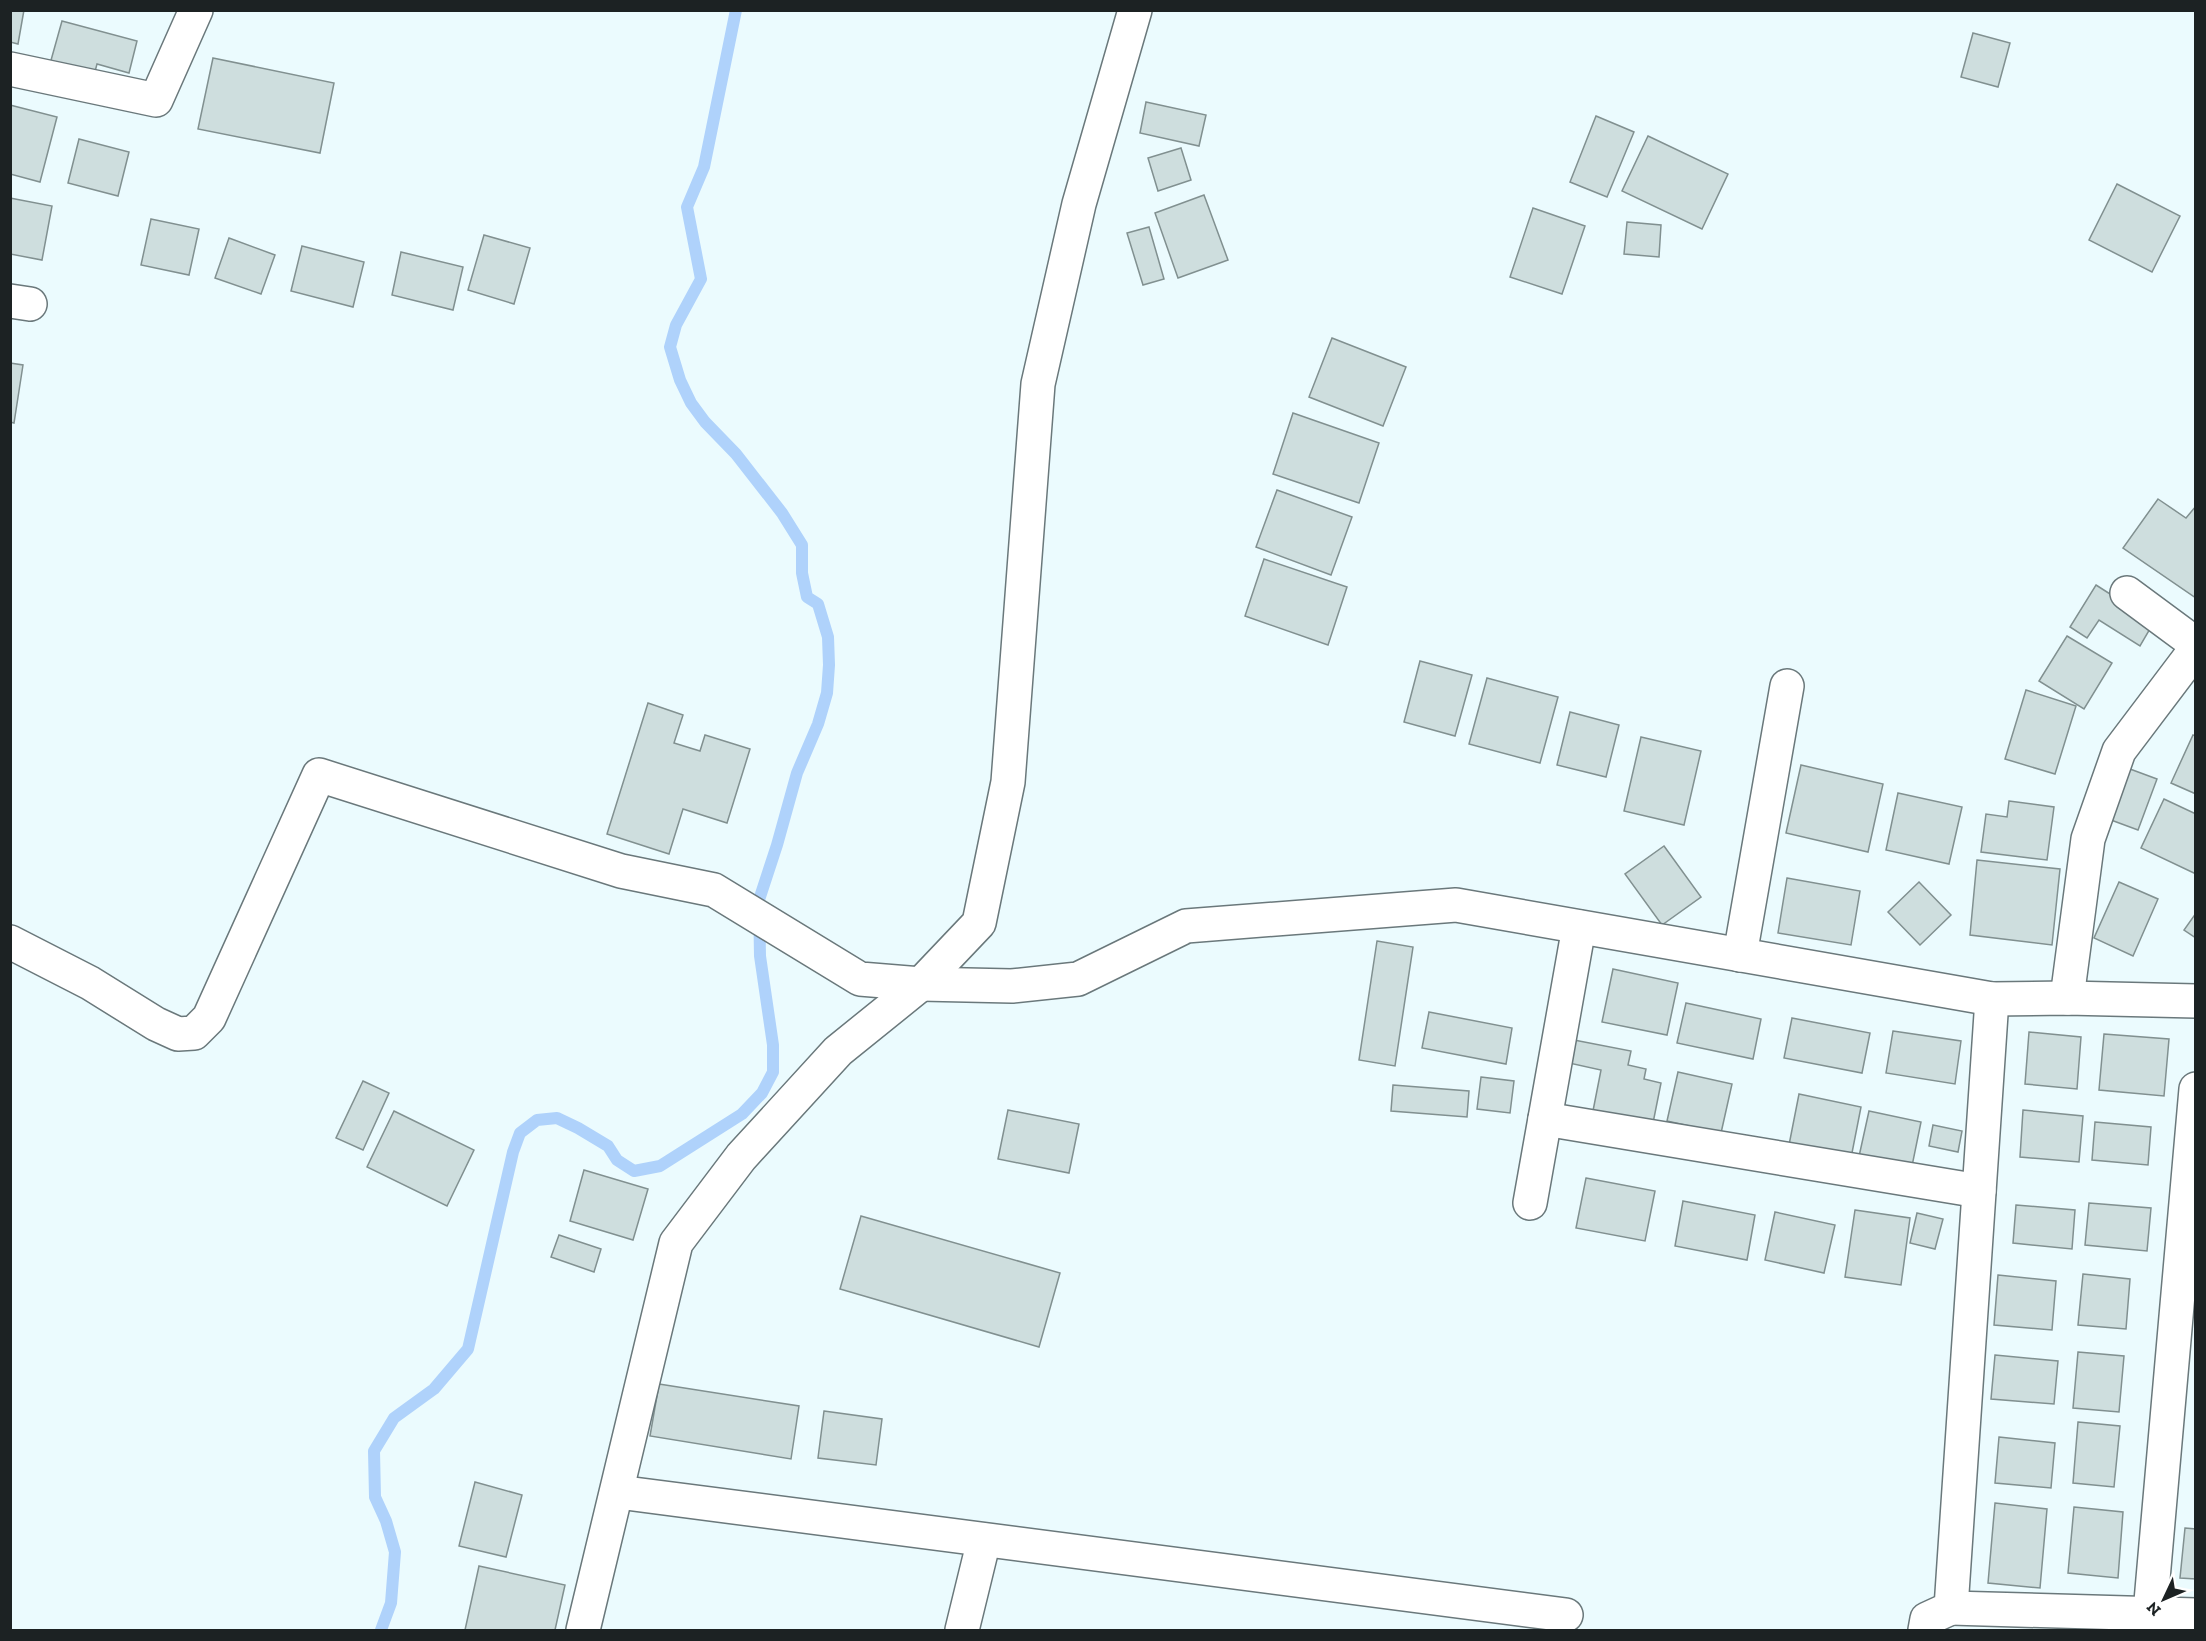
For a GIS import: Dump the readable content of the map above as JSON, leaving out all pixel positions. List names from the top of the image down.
{
  "north": "bottom left"
}
